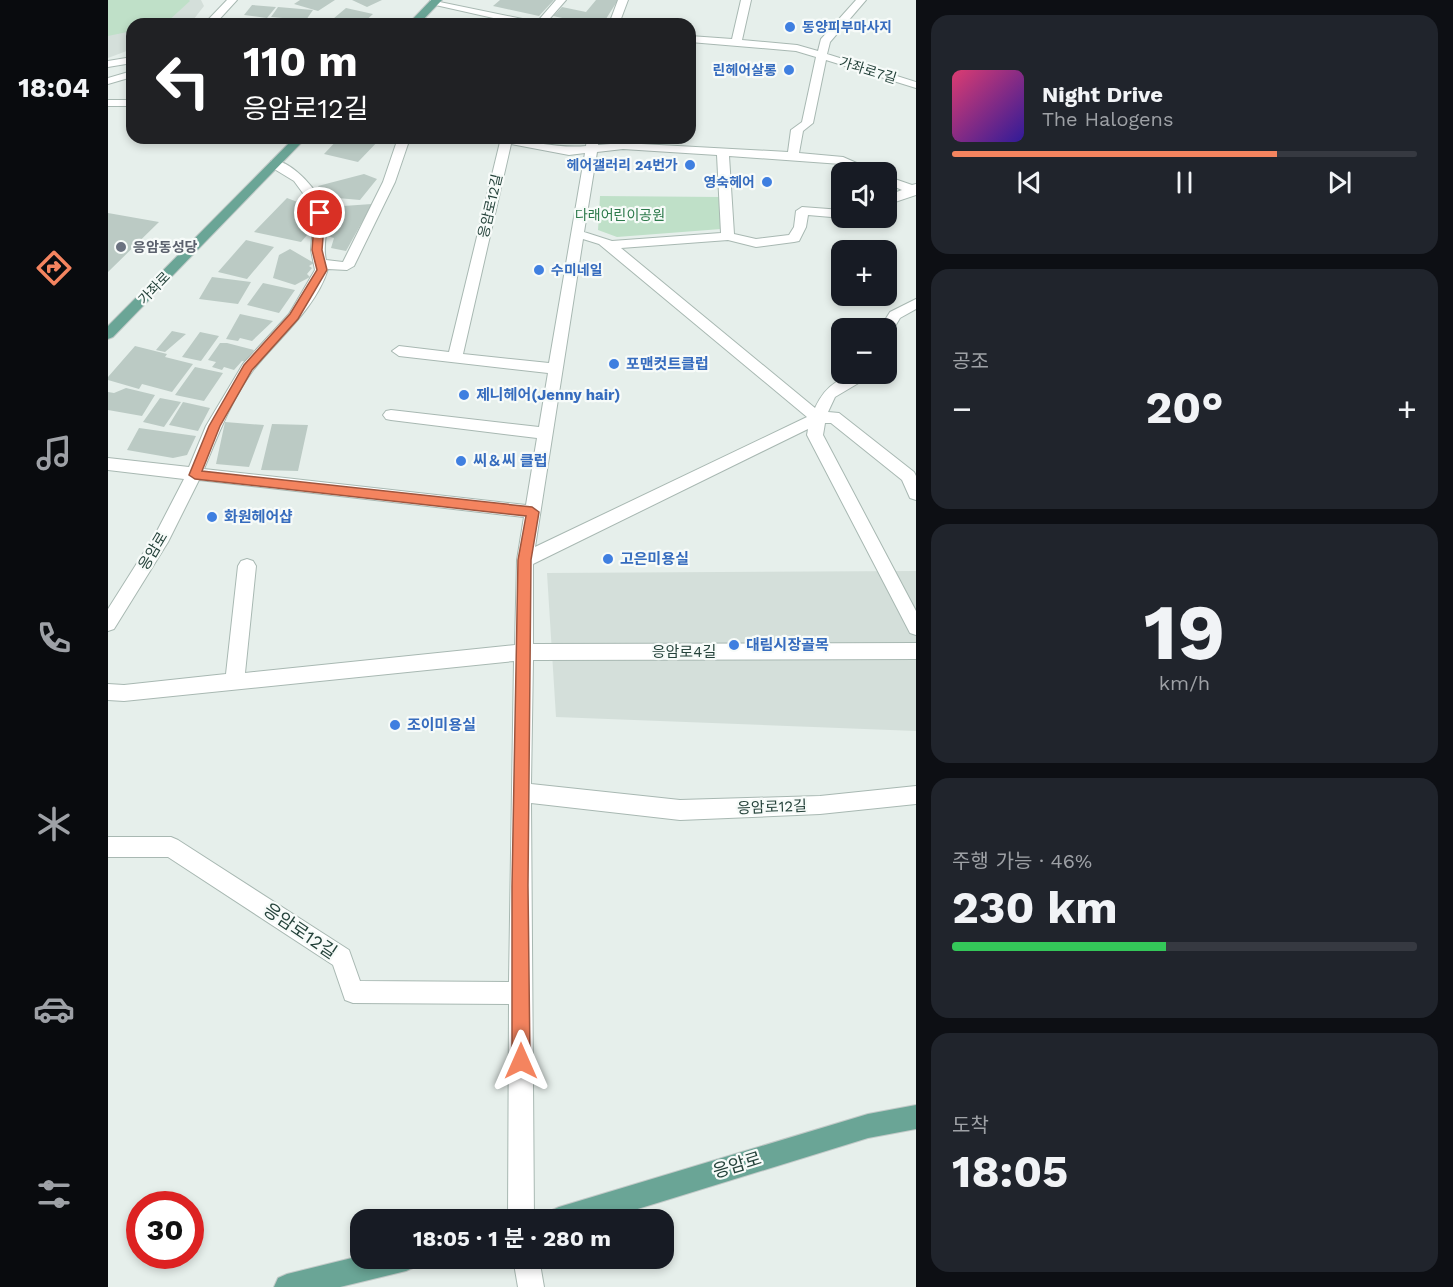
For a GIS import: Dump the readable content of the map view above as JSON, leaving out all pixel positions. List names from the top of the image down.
{
  "streets": {
    "main road": ["가좌로", "응암로"],
    "street": ["가좌로7길", "응암로12길", "응암로4길"]
  },
  "crossings": [
    ["가좌로7길", "응암로12길"]
  ],
  "parks": ["다래어린이공원"],
  "places": [
    "동양피부마사지",
    "린헤어살롱",
    "헤어갤러리 24번가",
    "영숙헤어",
    "응암동성당",
    "수미네일",
    "포맨컷트클럽",
    "제니헤어(Jenny hair)",
    "씨＆씨 클럽",
    "화원헤어샵",
    "고은미용실",
    "대림시장골목",
    "조이미용실"
  ],
  "page": {
    "tabs": "18:04",
    "turn": ["110 m", "응암로12길"],
    "song": ["Night Drive", "The Halogens"],
    "map_buttons": ["+", "−"],
    "tile": [
      "공조",
      ["19", "km/h"],
      ["주행 가능 · 46%", "230 km"],
      ["도착", "18:05"]
    ],
    "heat": ["−", "20°", "+"],
    "limit": "30",
    "trip": "18:05 · 1 분 · 280 m"
  }
}
